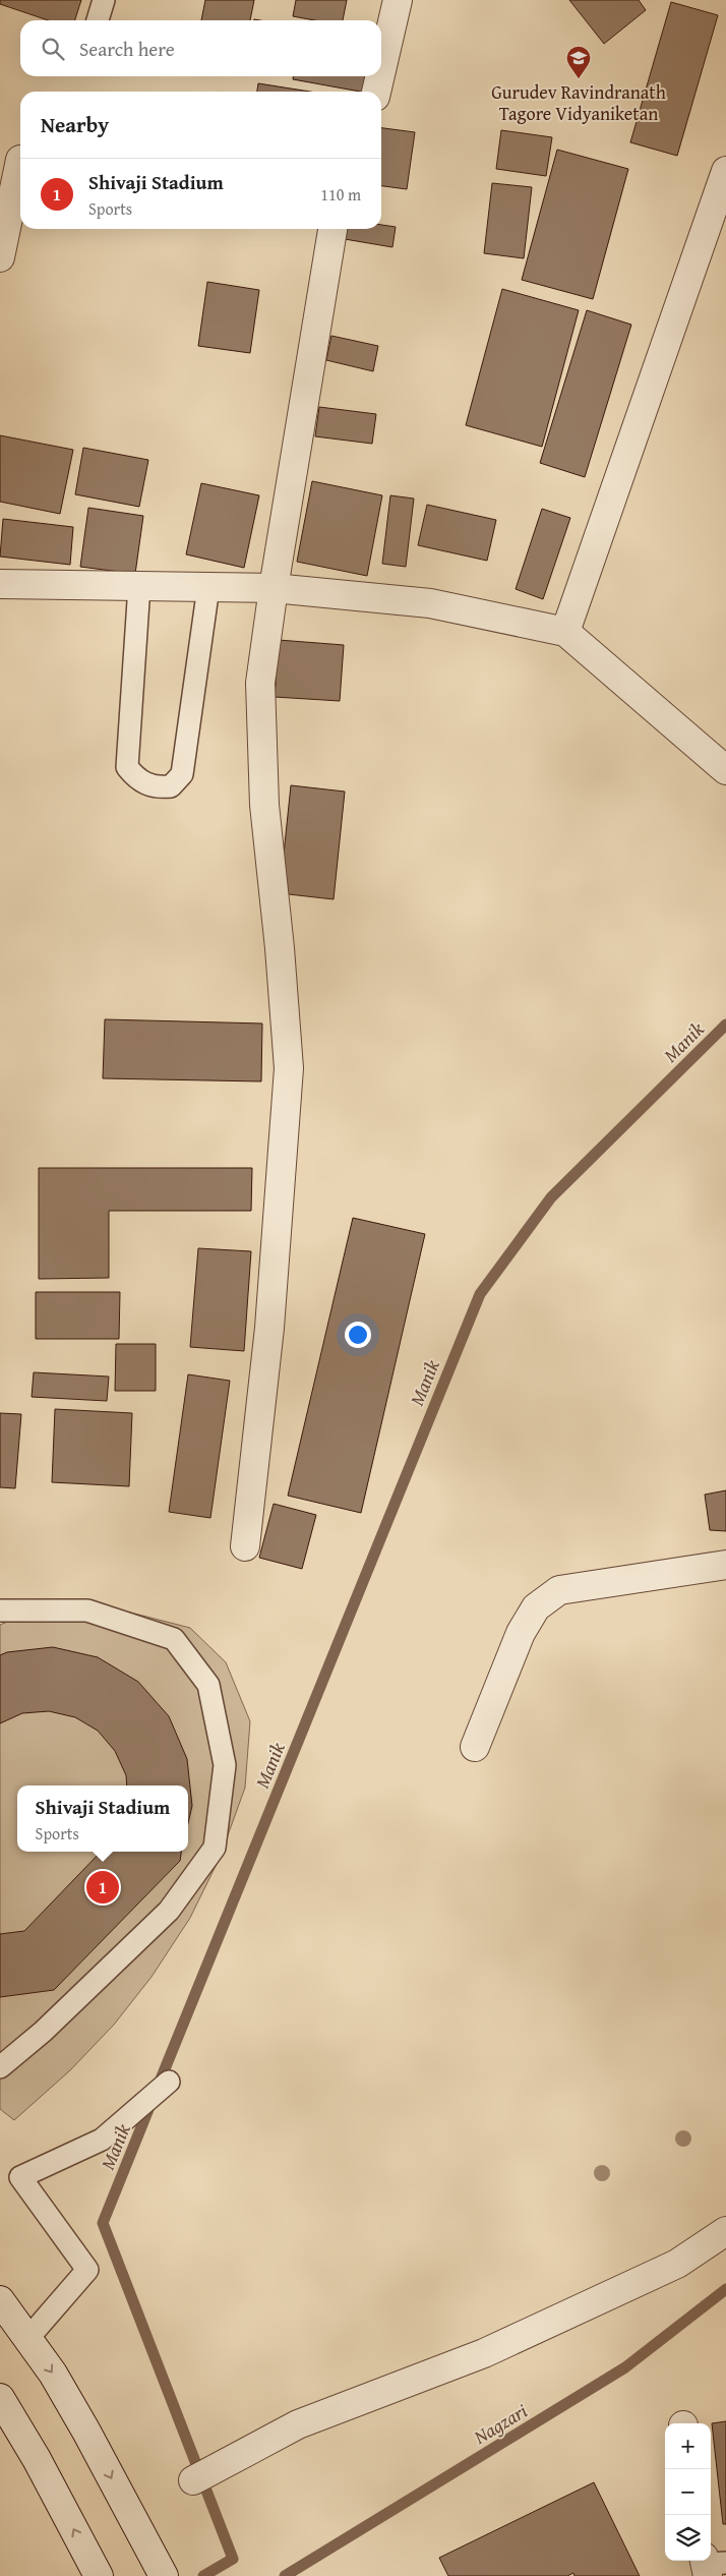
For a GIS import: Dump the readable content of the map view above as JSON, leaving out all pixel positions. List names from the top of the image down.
{
  "water": ["Manik", "Nagzari"],
  "places": {
    "school or university": ["Gurudev Ravindranath Tagore Vidyaniketan"]
  },
  "page": {
    "search": "Search here",
    "heading": "Nearby",
    "list": [
      {
        "mark": "1",
        "name": "Shivaji Stadium",
        "note": "Sports",
        "value": "110 m"
      }
    ],
    "popup": ["Shivaji Stadium", "Sports"],
    "pins": "1",
    "map_buttons": ["+", "−"]
  }
}
